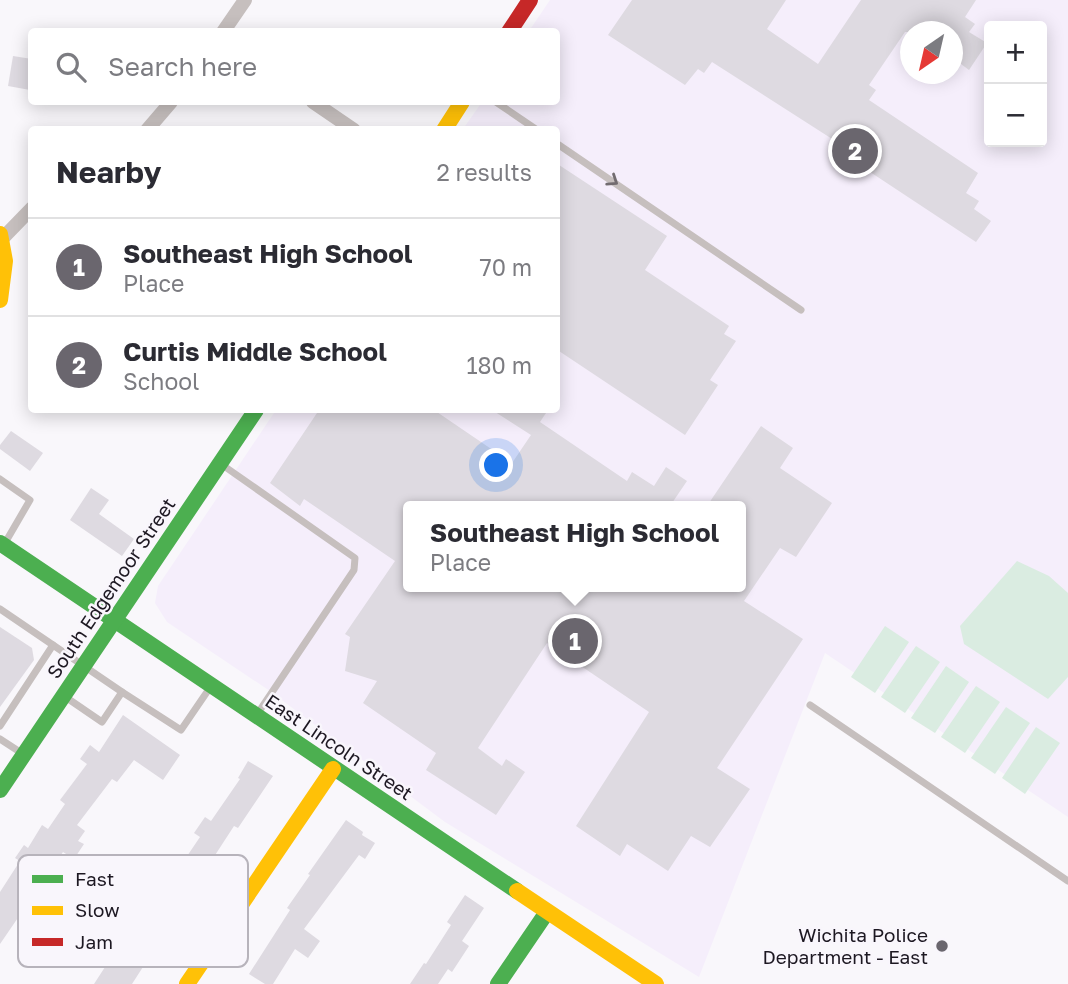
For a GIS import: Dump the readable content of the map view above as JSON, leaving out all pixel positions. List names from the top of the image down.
{
  "streets": {
    "street": ["South Edgemoor Street", "East Lincoln Street"]
  },
  "crossings": [
    ["South Edgemoor Street", "East Lincoln Street"]
  ],
  "places": ["Wichita Police Department - East"],
  "legend": ["Fast", "Slow", "Jam"],
  "north": "bottom left",
  "page": {
    "map_buttons": ["+", "−"],
    "search": "Search here",
    "pins": ["2", "1"],
    "heading": ["Nearby", "2 results"],
    "list": [
      {
        "mark": "1",
        "name": "Southeast High School",
        "note": "Place",
        "value": "70 m"
      },
      {
        "mark": "2",
        "name": "Curtis Middle School",
        "note": "School",
        "value": "180 m"
      }
    ],
    "popup": ["Southeast High School", "Place"]
  }
}
